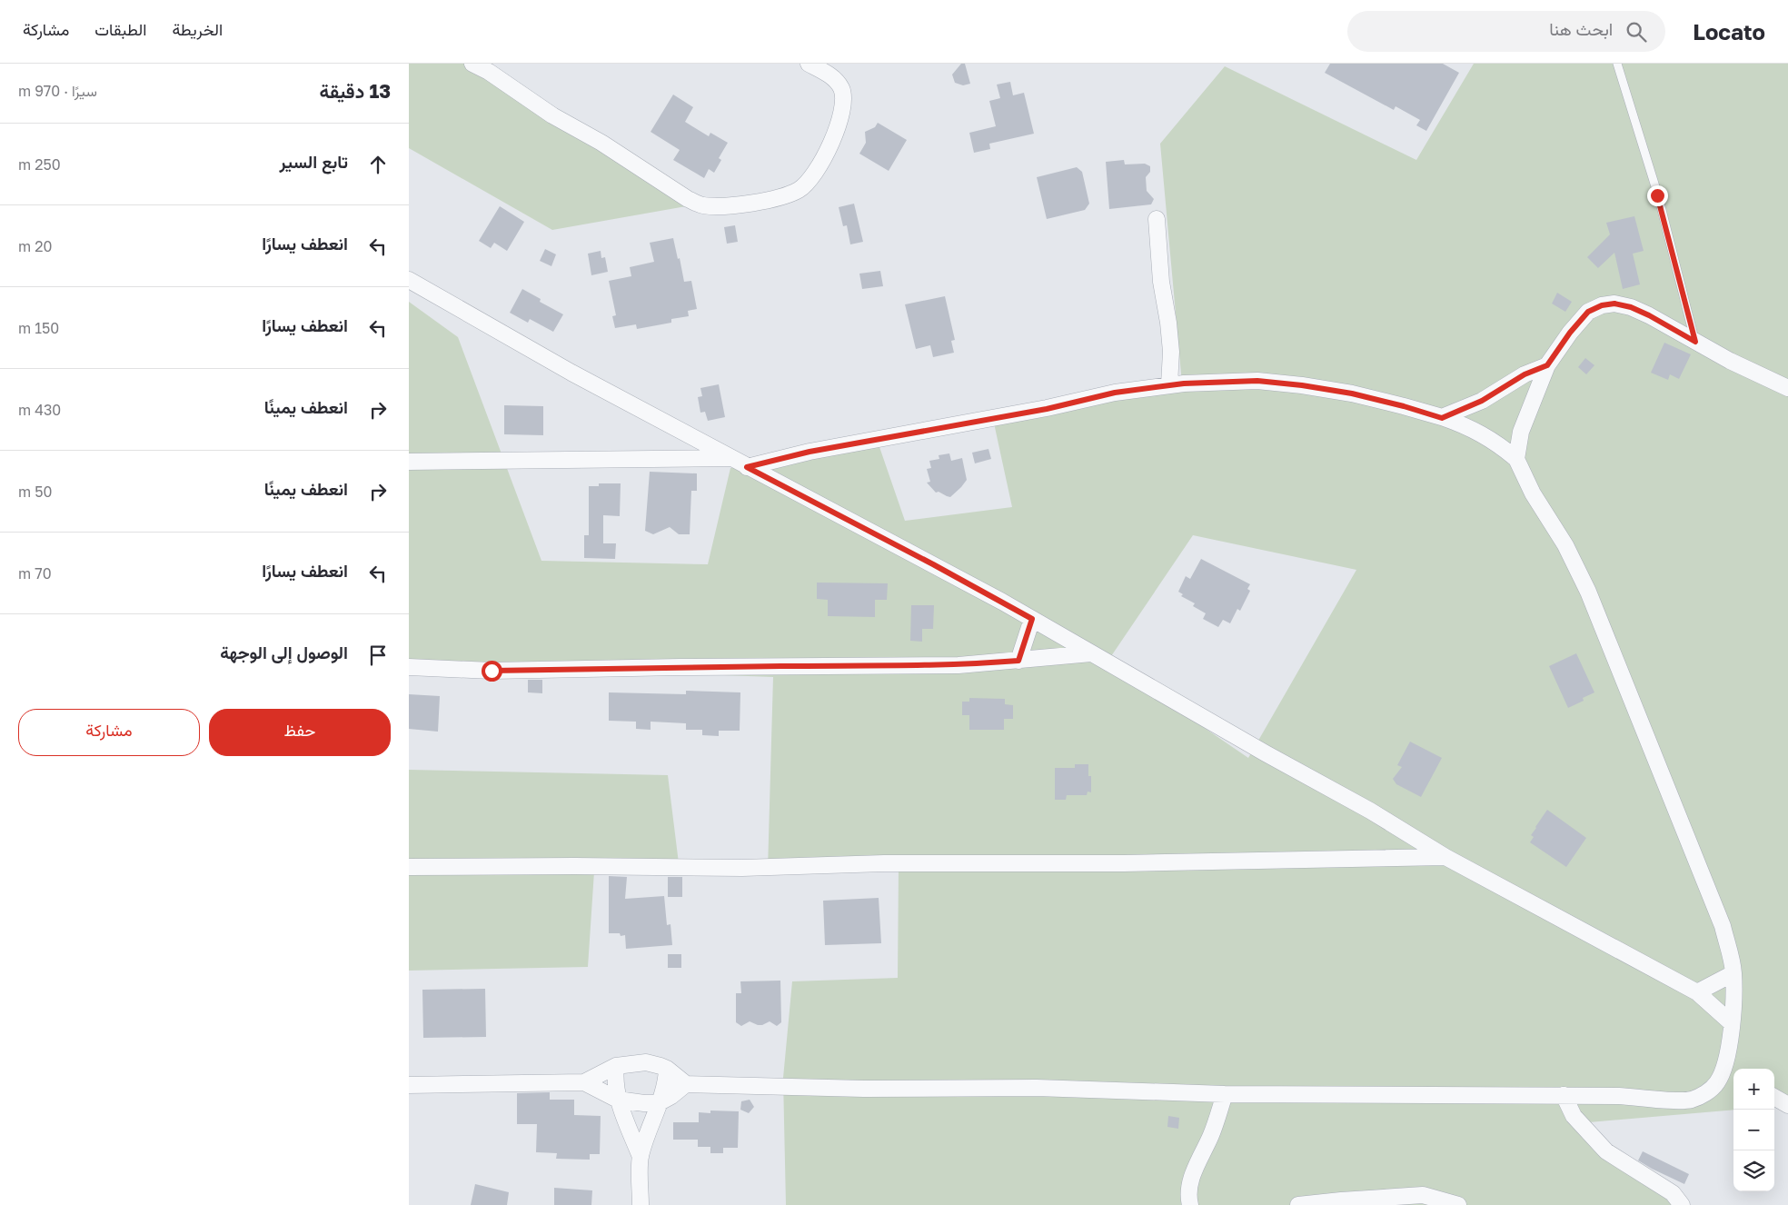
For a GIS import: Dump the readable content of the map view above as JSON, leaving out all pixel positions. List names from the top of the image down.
{
  "page": {
    "header": "Locato",
    "search": "ابحث هنا",
    "nav": ["الخريطة", "الطبقات", "مشاركة"],
    "heading": ["13 دقيقة", "سيرًا · 970 m"],
    "list": [
      ["تابع السير", "250 m"],
      ["انعطف يسارًا", "20 m"],
      ["انعطف يسارًا", "150 m"],
      ["انعطف يمينًا", "430 m"],
      ["انعطف يمينًا", "50 m"],
      ["انعطف يسارًا", "70 m"],
      "الوصول إلى الوجهة"
    ],
    "buttons": ["حفظ", "مشاركة"],
    "map_buttons": ["+", "−"]
  }
}
